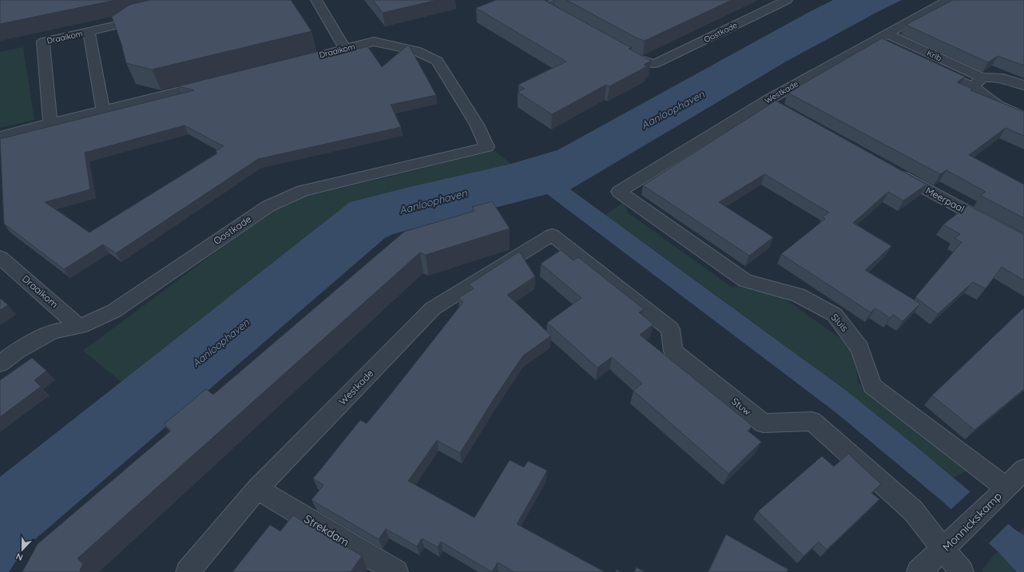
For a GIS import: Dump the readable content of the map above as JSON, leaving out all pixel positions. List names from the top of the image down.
{
  "streets": {
    "street": [
      "Oostkade",
      "Draaikom",
      "Krib",
      "Westkade",
      "Meerpaal",
      "Sluis",
      "Stuw",
      "Monnickskamp",
      "Strekdam"
    ]
  },
  "crossings": [
    ["Oostkade", "Draaikom"],
    ["Krib", "Westkade"],
    ["Westkade", "Sluis"],
    ["Westkade", "Stuw"],
    ["Westkade", "Strekdam"],
    ["Sluis", "Monnickskamp"],
    ["Stuw", "Monnickskamp"]
  ],
  "water": ["Aanloophaven"],
  "north": "bottom"
}
